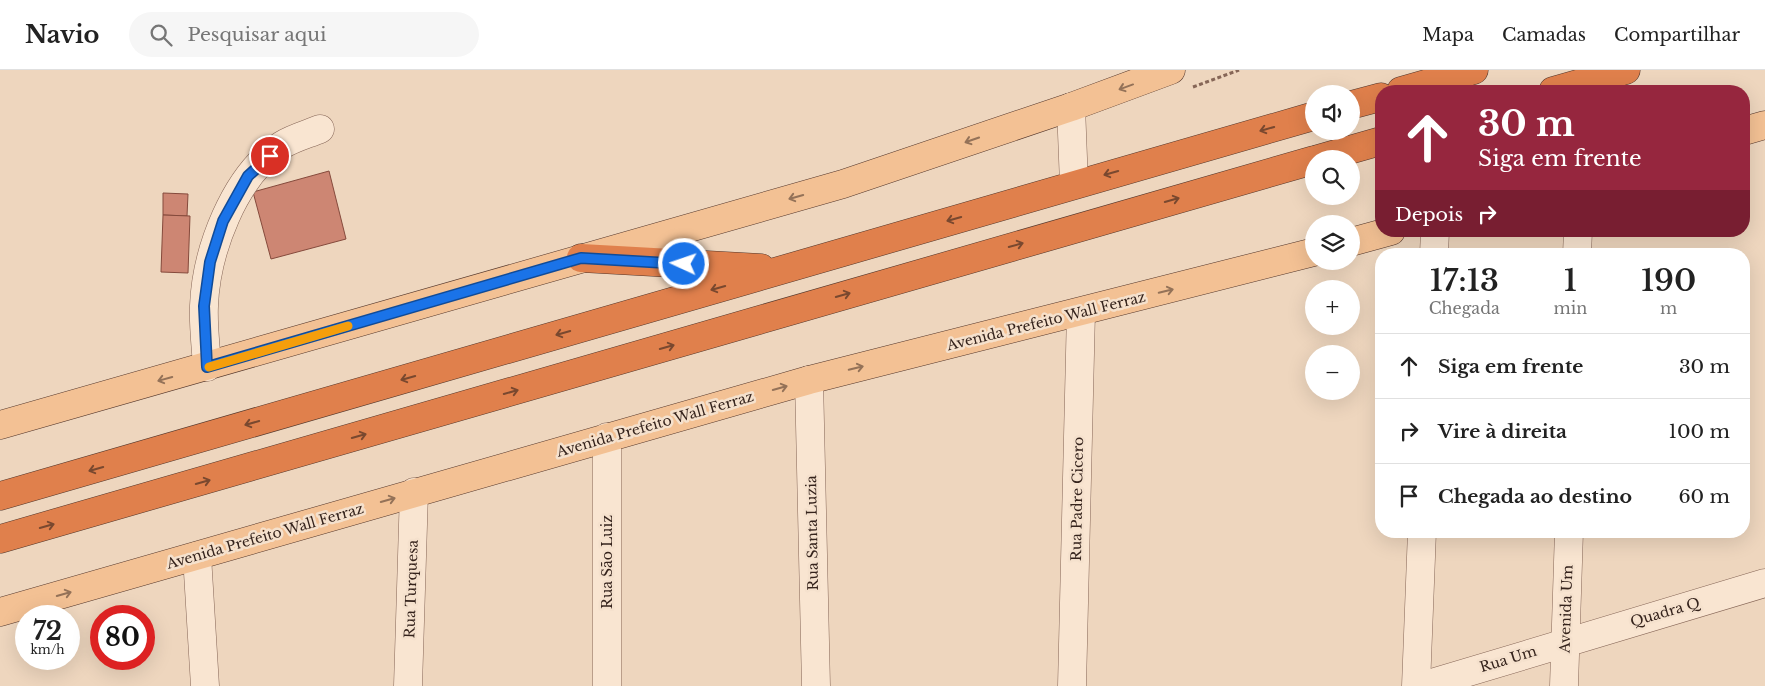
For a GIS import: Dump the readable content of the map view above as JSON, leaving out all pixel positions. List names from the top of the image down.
{
  "streets": {
    "main road": ["Avenida Prefeito Wall Ferraz"],
    "street": [
      "Rua Padre Cicero",
      "Rua Santa Luzia",
      "Rua São Luiz",
      "Rua Turquesa",
      "Avenida Um",
      "Quadra Q",
      "Rua Um"
    ]
  },
  "crossings": [
    ["Avenida Prefeito Wall Ferraz", "Rua Padre Cicero"],
    ["Avenida Prefeito Wall Ferraz", "Rua Santa Luzia"],
    ["Avenida Prefeito Wall Ferraz", "Rua São Luiz"],
    ["Avenida Prefeito Wall Ferraz", "Rua Turquesa"],
    ["Avenida Um", "Quadra Q"],
    ["Avenida Um", "Rua Um"],
    ["Quadra Q", "Rua Um"]
  ],
  "page": {
    "header": "Navio",
    "search": "Pesquisar aqui",
    "nav": ["Mapa", "Camadas", "Compartilhar"],
    "map_buttons": ["+", "−"],
    "turn": ["30 m", "Siga em frente"],
    "then": "Depois",
    "eta": [
      "17:13",
      "Chegada",
      "1",
      "min",
      "190",
      "m"
    ],
    "list": [
      {
        "name": "Siga em frente",
        "value": "30 m"
      },
      {
        "name": "Vire à direita",
        "value": "100 m"
      },
      {
        "name": "Chegada ao destino",
        "value": "60 m"
      }
    ],
    "speed": "72 km/h",
    "limit": "80"
  }
}
